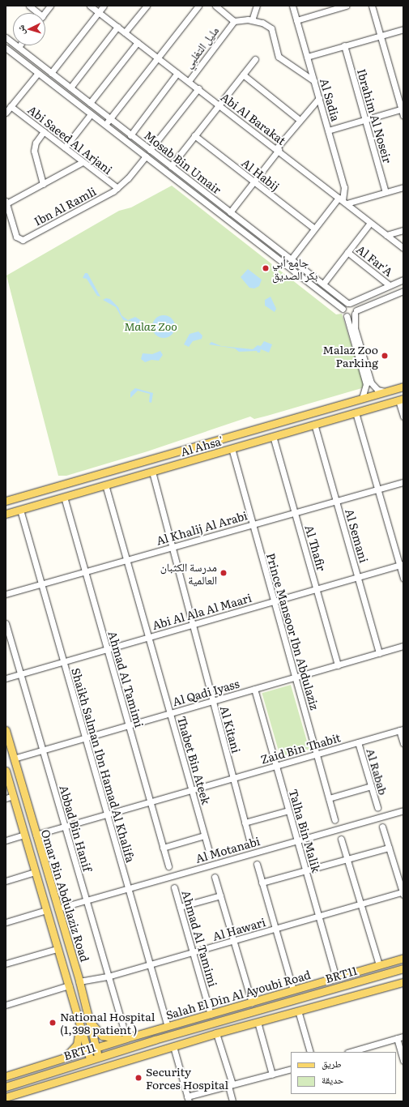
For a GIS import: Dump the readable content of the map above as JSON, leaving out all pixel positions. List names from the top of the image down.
{
  "streets": {
    "main road": [
      "Al Ahsa'",
      "Omar Bin Abdulaziz Road",
      "BRT11",
      "Salah El Din Al Ayoubi Road"
    ],
    "street": [
      "مليل التغلبي",
      "Al Sadia",
      "Ibrahim Al Noseir",
      "Abi Al Barakat",
      "Abi Saeed Al Arjani",
      "Mosab Bin Umair",
      "Al Habij",
      "Ibn Al Ramli",
      "Al Far'A",
      "Al Khalij Al Arabi",
      "Al Semani",
      "Al Thafir",
      "Abi Al Ala Al Maari",
      "Prince Mansoor Ibn Abdulaziz",
      "Ahmad Al Tamimi",
      "Al Qadi Iyass",
      "Al Kitani",
      "Zaid Bin Thabit",
      "Thabet Bin Ateek",
      "Shaikh Salman Ibn Hamad Al Khalifa",
      "Al Rabab",
      "Abbad Bin Hanif",
      "Talha Bin Malik",
      "Al Motanabi",
      "Al Hawari"
    ]
  },
  "crossings": [
    ["مليل التغلبي", "Abi Al Barakat"],
    ["Al Sadia", "Abi Al Barakat"],
    ["Abi Saeed Al Arjani", "Ibn Al Ramli"],
    ["Mosab Bin Umair", "Ibn Al Ramli"],
    ["Al Ahsa'", "Al Semani"],
    ["Al Ahsa'", "Al Thafir"],
    ["Al Ahsa'", "Prince Mansoor Ibn Abdulaziz"],
    ["Al Ahsa'", "Ahmad Al Tamimi"],
    ["Al Ahsa'", "Al Kitani"],
    ["Al Ahsa'", "Thabet Bin Ateek"],
    ["Al Ahsa'", "Shaikh Salman Ibn Hamad Al Khalifa"],
    ["Al Khalij Al Arabi", "Al Semani"],
    ["Al Khalij Al Arabi", "Al Thafir"],
    ["Al Khalij Al Arabi", "Prince Mansoor Ibn Abdulaziz"],
    ["Al Khalij Al Arabi", "Ahmad Al Tamimi"],
    ["Al Khalij Al Arabi", "Al Kitani"],
    ["Al Khalij Al Arabi", "Thabet Bin Ateek"],
    ["Al Khalij Al Arabi", "Shaikh Salman Ibn Hamad Al Khalifa"],
    ["Al Semani", "Abi Al Ala Al Maari"],
    ["Al Semani", "Al Qadi Iyass"],
    ["Al Thafir", "Abi Al Ala Al Maari"],
    ["Al Thafir", "Al Qadi Iyass"],
    ["Abi Al Ala Al Maari", "Prince Mansoor Ibn Abdulaziz"],
    ["Abi Al Ala Al Maari", "Ahmad Al Tamimi"],
    ["Abi Al Ala Al Maari", "Al Kitani"],
    ["Abi Al Ala Al Maari", "Thabet Bin Ateek"],
    ["Abi Al Ala Al Maari", "Shaikh Salman Ibn Hamad Al Khalifa"],
    ["Abi Al Ala Al Maari", "Abbad Bin Hanif"],
    ["Prince Mansoor Ibn Abdulaziz", "Al Qadi Iyass"],
    ["Prince Mansoor Ibn Abdulaziz", "Zaid Bin Thabit"],
    ["Ahmad Al Tamimi", "Al Qadi Iyass"],
    ["Ahmad Al Tamimi", "Zaid Bin Thabit"],
    ["Ahmad Al Tamimi", "Al Hawari"],
    ["Ahmad Al Tamimi", "Salah El Din Al Ayoubi Road"],
    ["Al Qadi Iyass", "Al Kitani"],
    ["Al Qadi Iyass", "Thabet Bin Ateek"],
    ["Al Qadi Iyass", "Shaikh Salman Ibn Hamad Al Khalifa"],
    ["Al Qadi Iyass", "Abbad Bin Hanif"],
    ["Al Qadi Iyass", "Talha Bin Malik"],
    ["Al Qadi Iyass", "Omar Bin Abdulaziz Road"],
    ["Al Kitani", "Zaid Bin Thabit"],
    ["Zaid Bin Thabit", "Thabet Bin Ateek"],
    ["Zaid Bin Thabit", "Shaikh Salman Ibn Hamad Al Khalifa"],
    ["Zaid Bin Thabit", "Al Rabab"],
    ["Zaid Bin Thabit", "Abbad Bin Hanif"],
    ["Zaid Bin Thabit", "Talha Bin Malik"],
    ["Zaid Bin Thabit", "Omar Bin Abdulaziz Road"],
    ["Shaikh Salman Ibn Hamad Al Khalifa", "Al Motanabi"],
    ["Shaikh Salman Ibn Hamad Al Khalifa", "Al Hawari"],
    ["Shaikh Salman Ibn Hamad Al Khalifa", "Salah El Din Al Ayoubi Road"],
    ["Abbad Bin Hanif", "Al Motanabi"],
    ["Abbad Bin Hanif", "Al Hawari"],
    ["Abbad Bin Hanif", "Salah El Din Al Ayoubi Road"],
    ["Talha Bin Malik", "Al Motanabi"],
    ["Talha Bin Malik", "Al Hawari"],
    ["Talha Bin Malik", "Salah El Din Al Ayoubi Road"],
    ["Al Motanabi", "Omar Bin Abdulaziz Road"],
    ["Omar Bin Abdulaziz Road", "Al Hawari"],
    ["Omar Bin Abdulaziz Road", "BRT11"],
    ["Omar Bin Abdulaziz Road", "Salah El Din Al Ayoubi Road"]
  ],
  "parks": ["Malaz Zoo"],
  "places": [
    "جامع أبي بكر الصديق",
    "Malaz Zoo Parking",
    "مدرسة الكثبان العالمية",
    "National Hospital (1,398 patient )",
    "Security Forces Hospital"
  ],
  "legend": ["طريق", "حديقة"],
  "north": "left"
}
